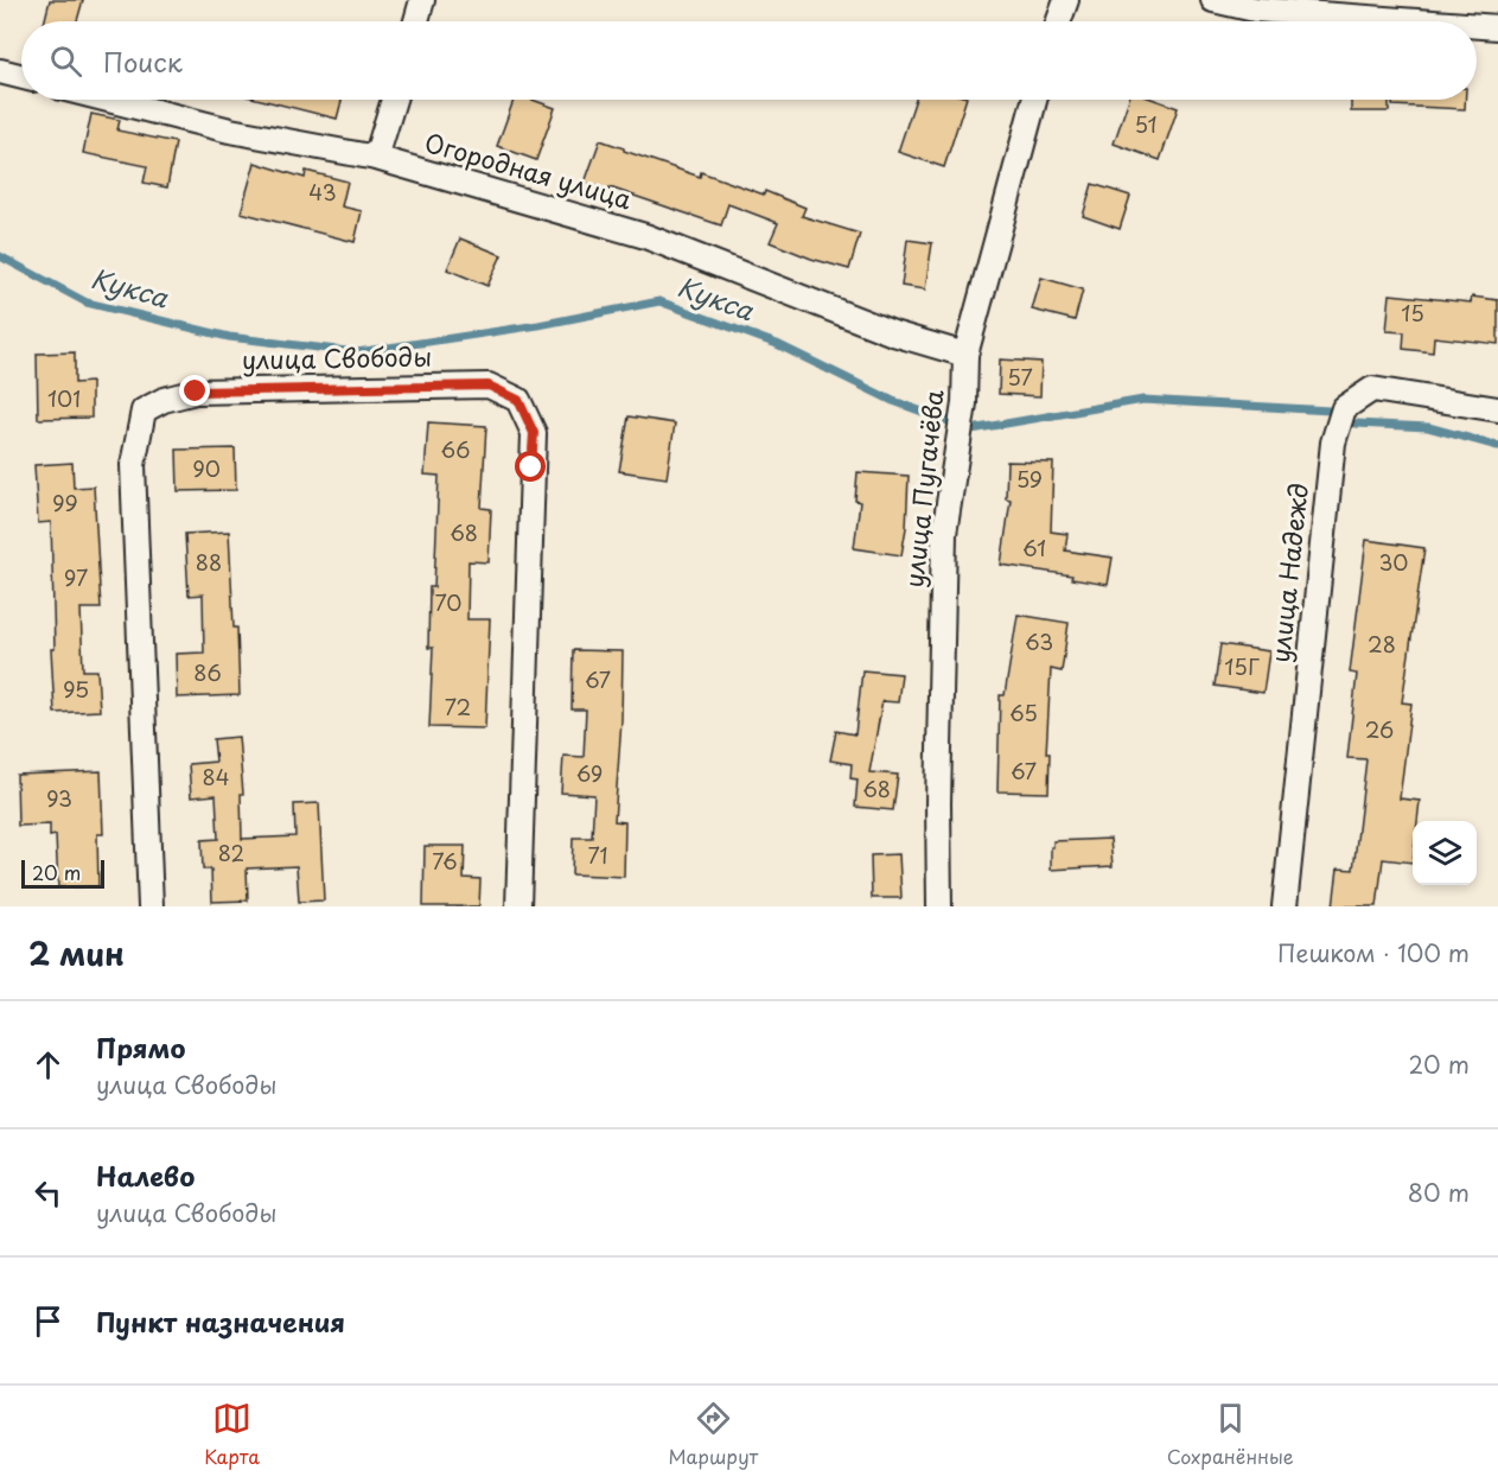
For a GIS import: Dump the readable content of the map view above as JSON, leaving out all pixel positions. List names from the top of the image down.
{
  "streets": {
    "street": [
      "Огородная улица",
      "улица Свободы",
      "улица Пугачёва",
      "улица Надежд"
    ]
  },
  "crossings": [
    ["Огородная улица", "улица Пугачёва"]
  ],
  "water": ["Кукса"],
  "house_numbers": [
    "51",
    "43",
    "15",
    "57",
    "101",
    "66",
    "90",
    "59",
    "99",
    "68",
    "61",
    "88",
    "30",
    "97",
    "70",
    "63",
    "28",
    "15Г",
    "86",
    "67",
    "95",
    "72",
    "65",
    "26",
    "67",
    "69",
    "84",
    "68",
    "93",
    "82",
    "71",
    "76"
  ],
  "scale_bar": "20 m",
  "page": {
    "search": "Поиск",
    "scale": "20 m",
    "heading": ["2 мин", "Пешком · 100 m"],
    "list": [
      ["Прямо", "улица Свободы", "20 m"],
      ["Налево", "улица Свободы", "80 m"],
      "Пункт назначения"
    ],
    "nav": ["Карта", "Маршрут", "Сохранённые"]
  }
}
